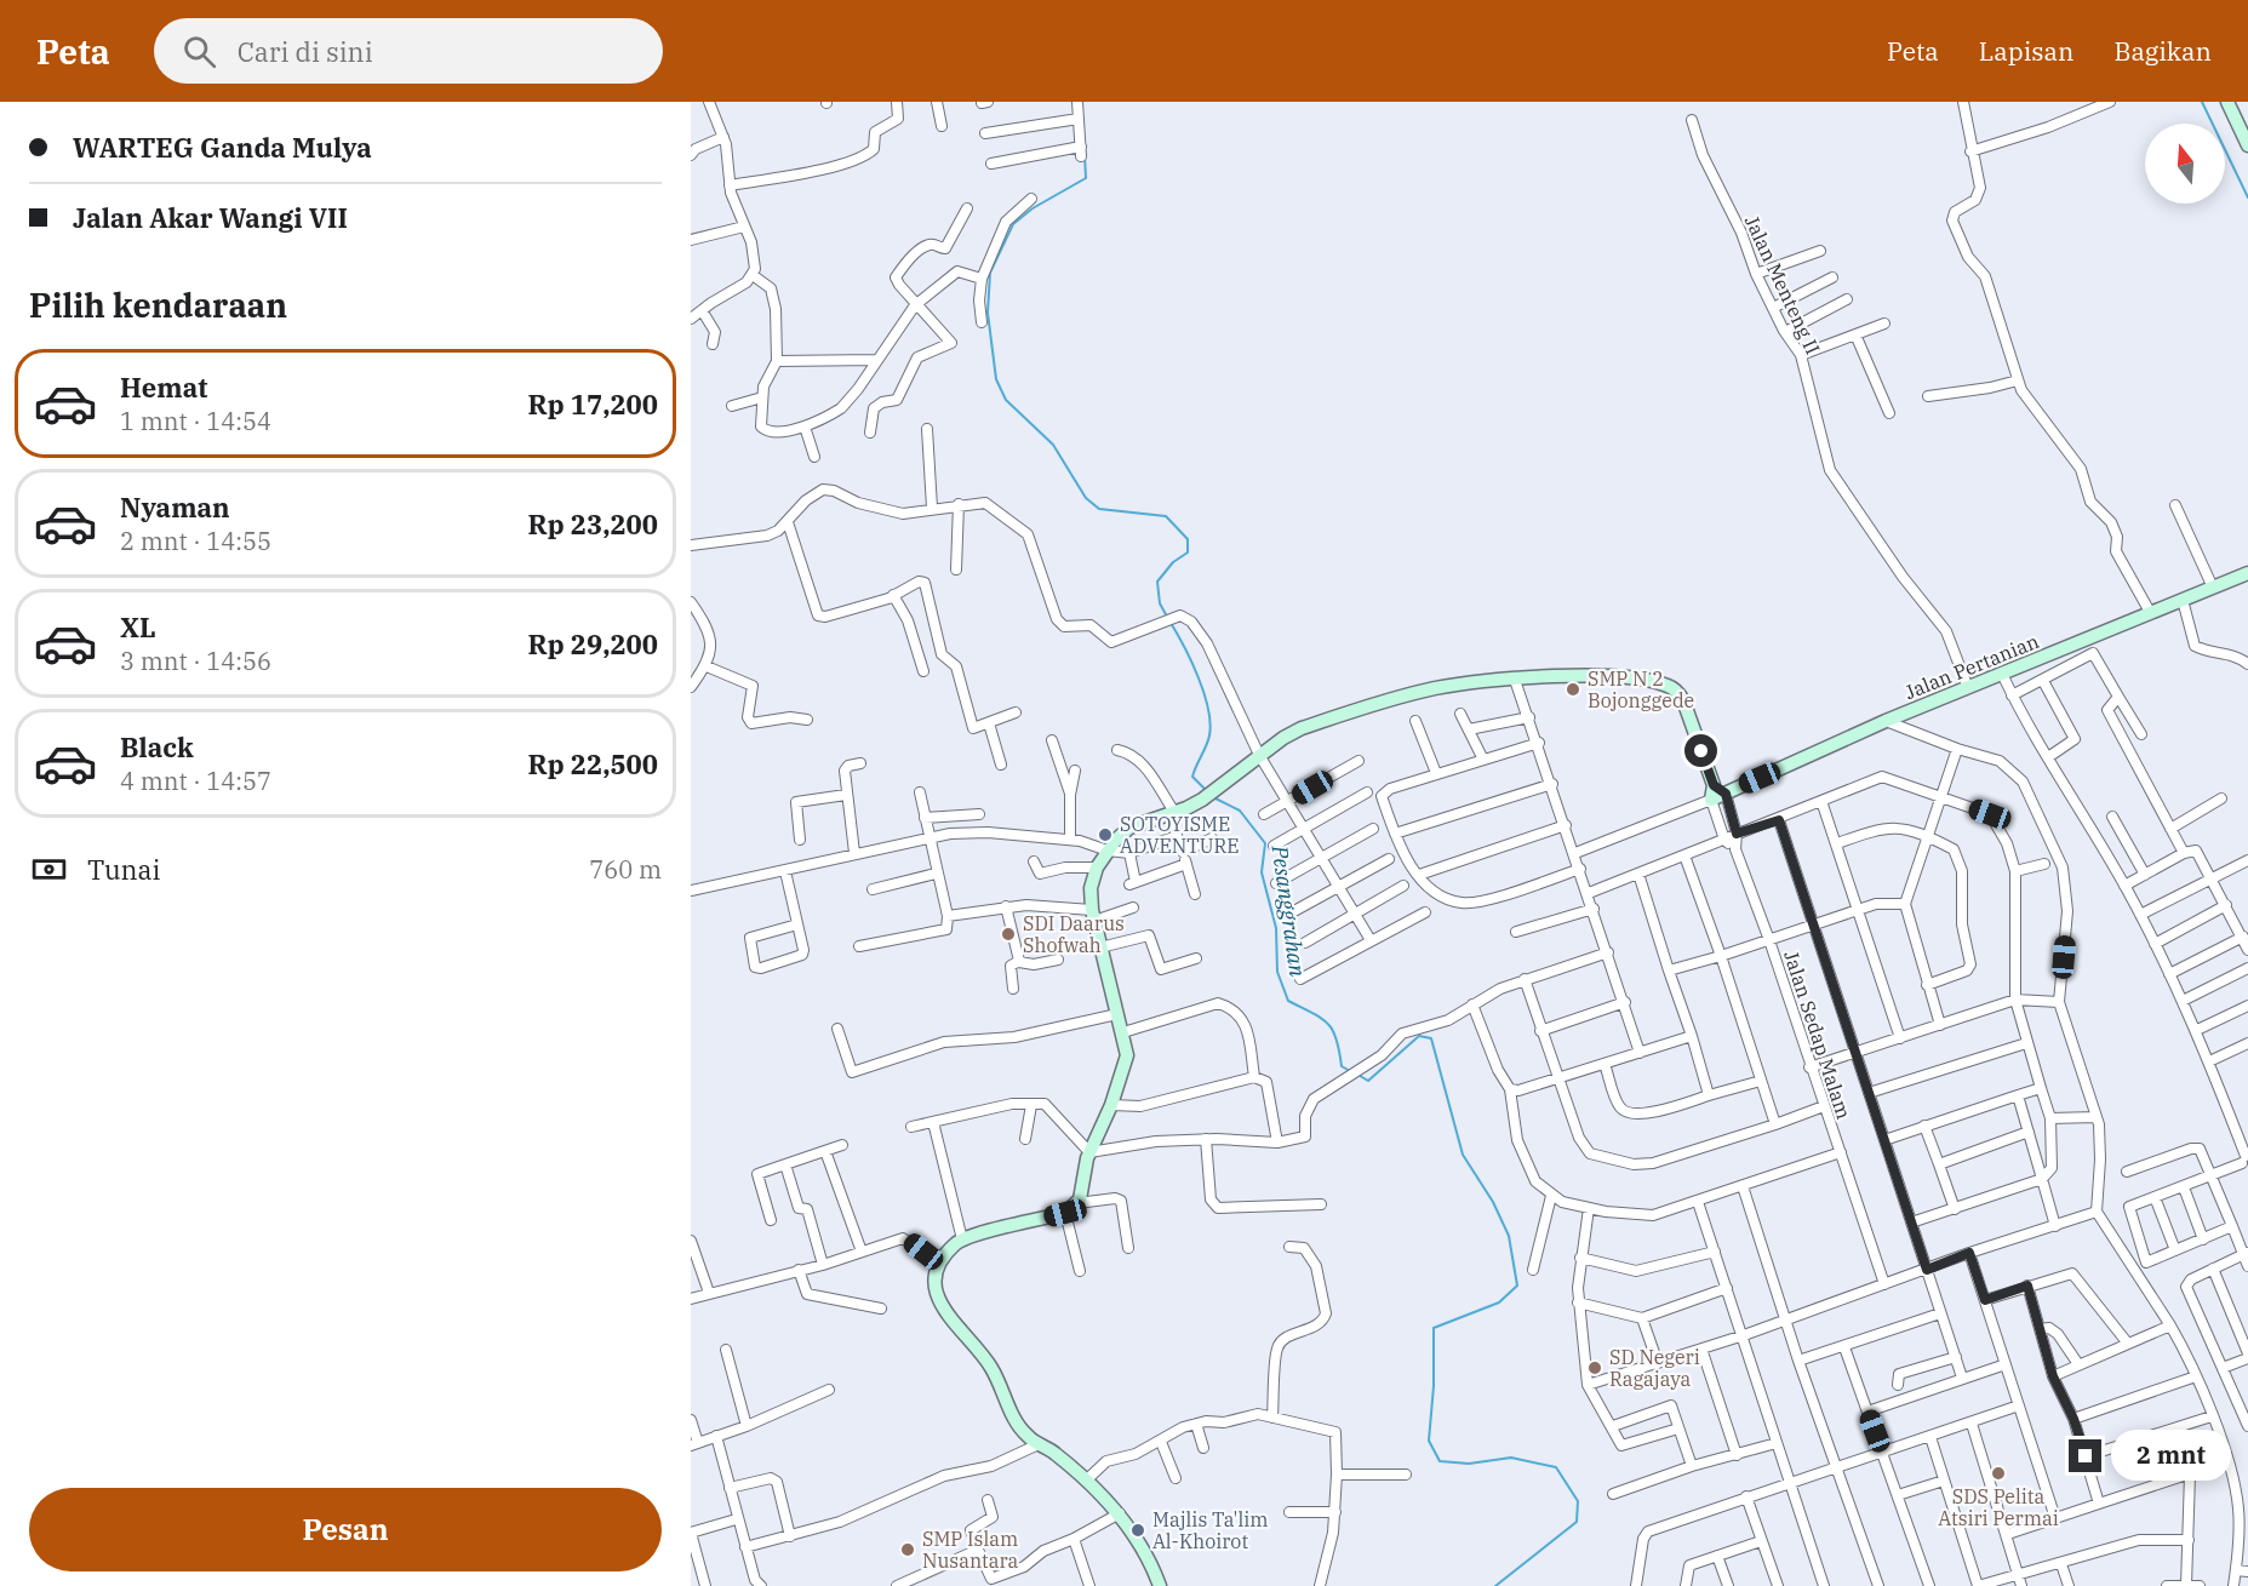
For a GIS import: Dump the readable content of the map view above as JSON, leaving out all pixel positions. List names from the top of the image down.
{
  "streets": {
    "street": ["Jalan Menteng II", "Jalan Pertanian", "Jalan Sedap Malam"]
  },
  "crossings": [
    ["Jalan Menteng II", "Jalan Pertanian"],
    ["Jalan Pertanian", "Jalan Sedap Malam"]
  ],
  "water": ["Pesanggrahan"],
  "places": [
    "SMP N 2 Bojonggede",
    "SOTOYISME ADVENTURE",
    "SDI Daarus Shofwah",
    "SD Negeri Ragajaya",
    "SDS Pelita Atsiri Permai",
    "Majlis Ta'lim Al-Khoirot",
    "SMP Islam Nusantara"
  ],
  "north": "top",
  "page": {
    "header": "Peta",
    "search": "Cari di sini",
    "nav": ["Peta", "Lapisan", "Bagikan"],
    "banner": ["WARTEG Ganda Mulya", "Jalan Akar Wangi VII"],
    "heading": "Pilih kendaraan",
    "list": [
      {
        "name": "Hemat",
        "note": "1 mnt · 14:54",
        "value": "Rp 17,200"
      },
      {
        "name": "Nyaman",
        "note": "2 mnt · 14:55",
        "value": "Rp 23,200"
      },
      {
        "name": "XL",
        "note": "3 mnt · 14:56",
        "value": "Rp 29,200"
      },
      {
        "name": "Black",
        "note": "4 mnt · 14:57",
        "value": "Rp 22,500"
      }
    ],
    "pay": ["Tunai", "760 m"],
    "bubble": "2 mnt",
    "buttons": "Pesan"
  }
}
